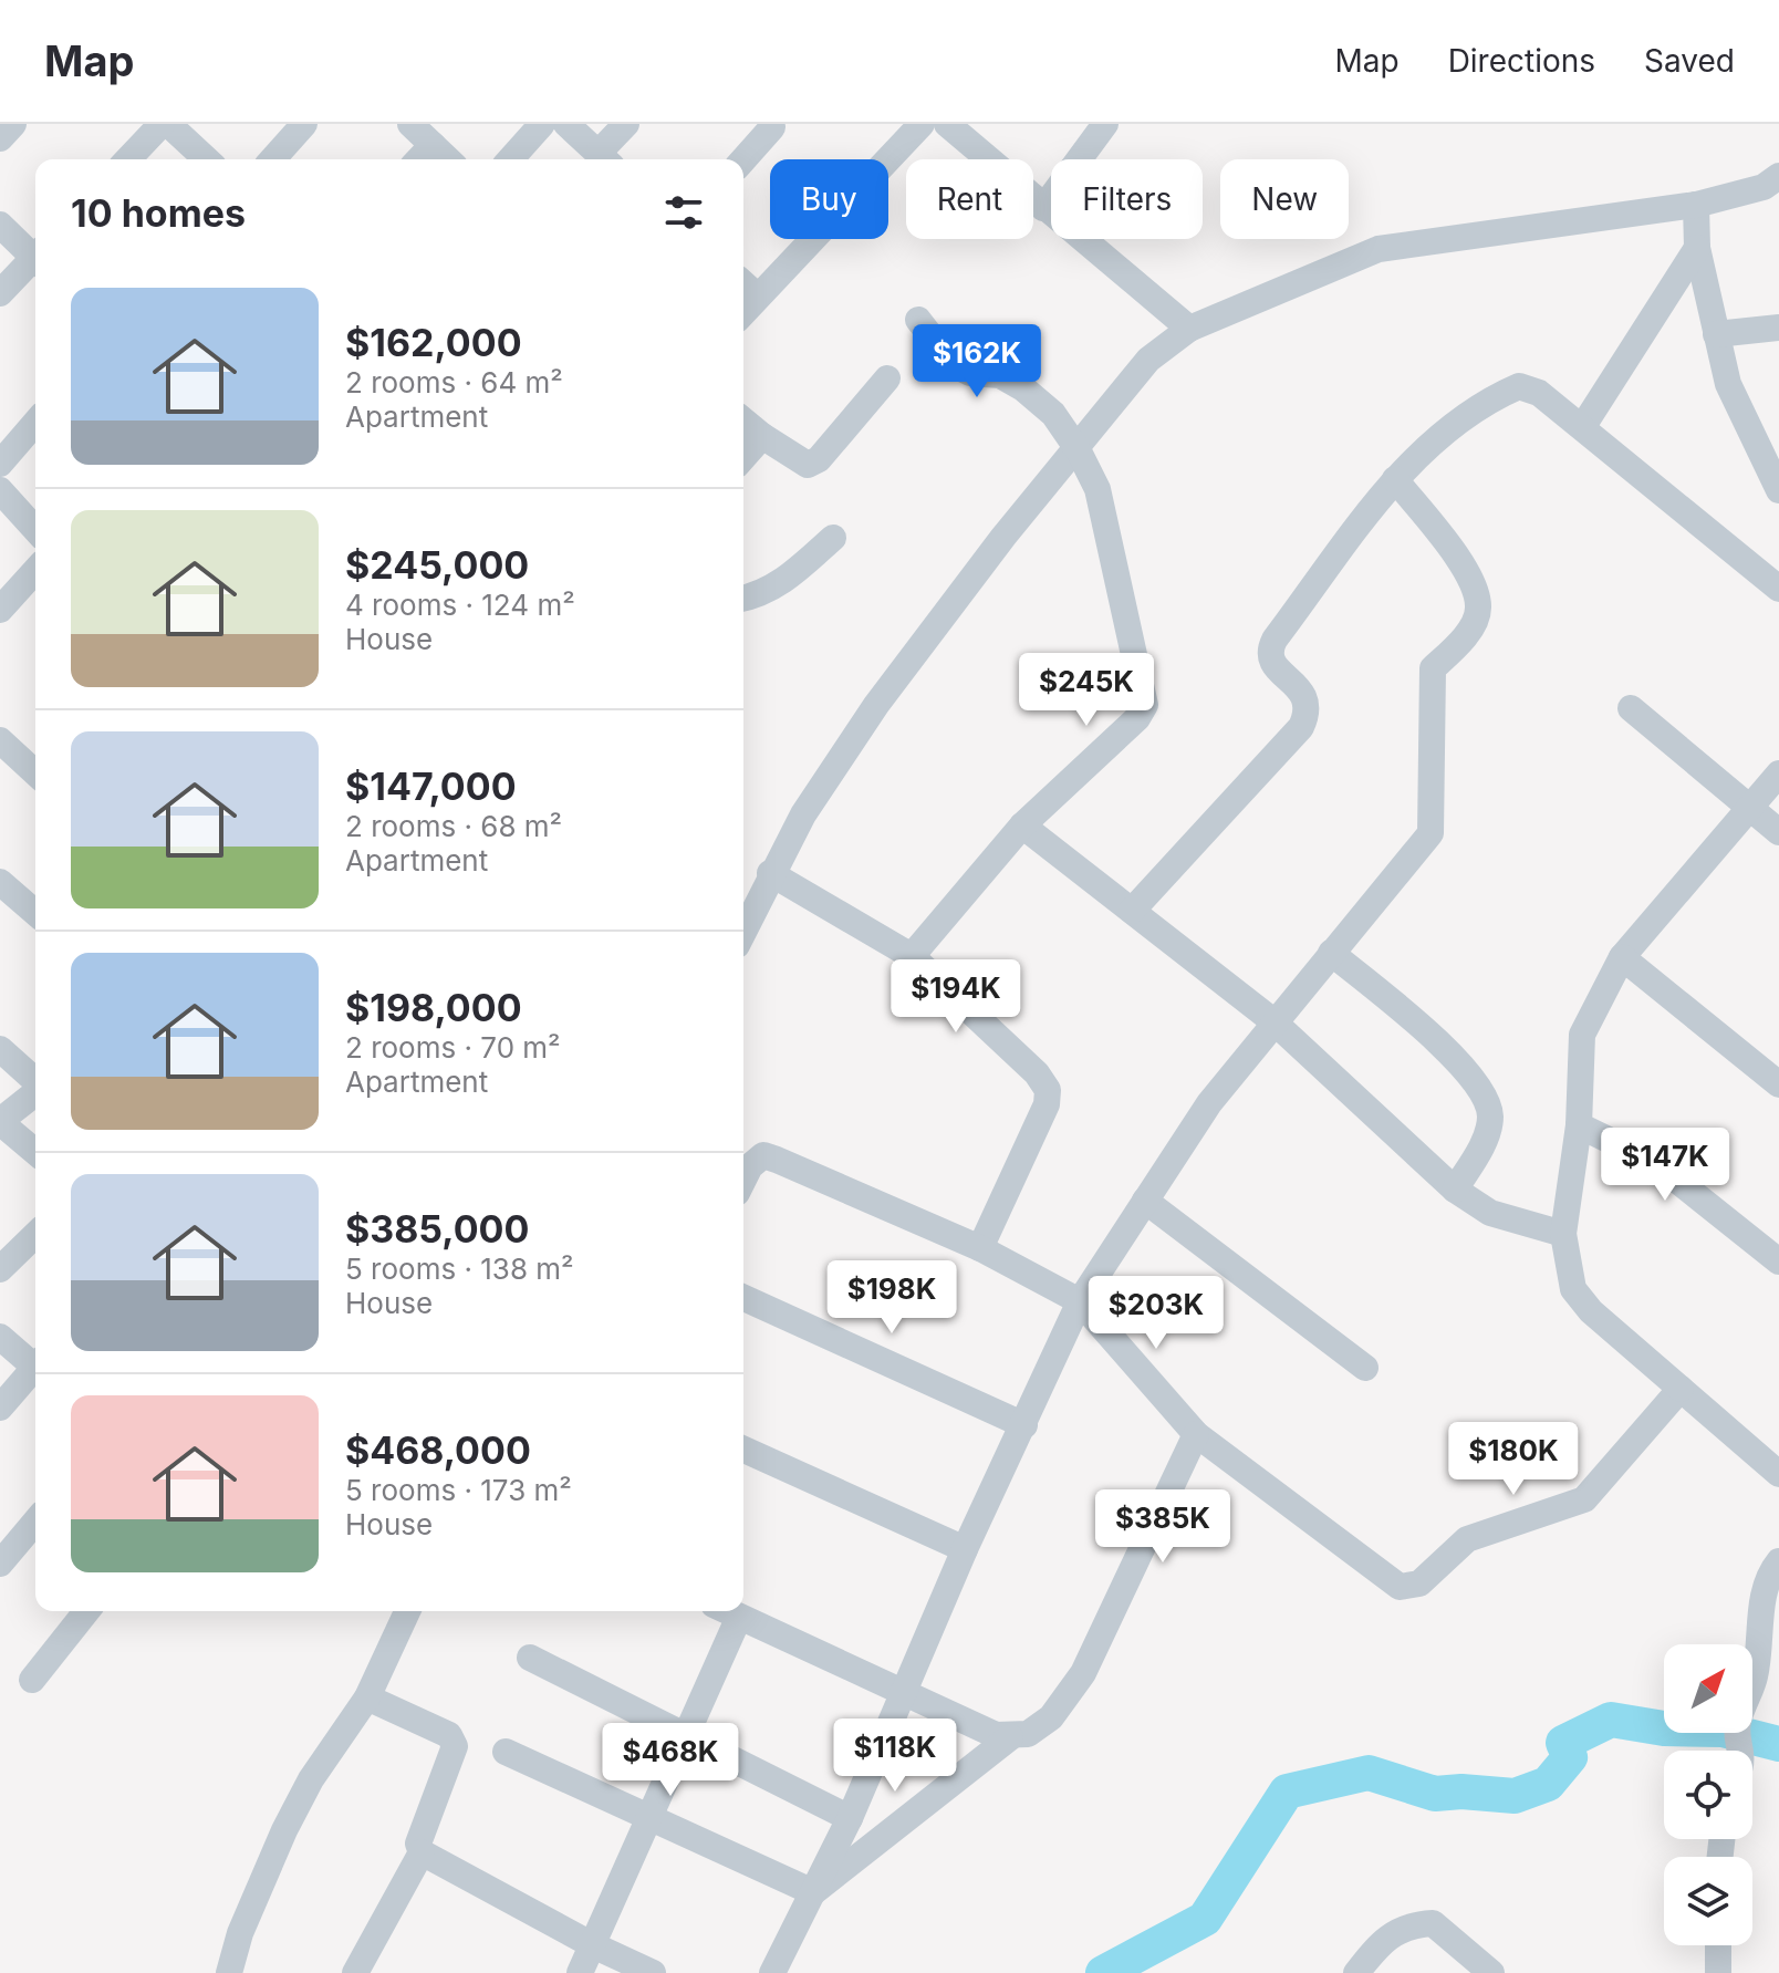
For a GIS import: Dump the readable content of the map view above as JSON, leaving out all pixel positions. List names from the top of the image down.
{
  "north": "top right",
  "page": {
    "header": "Map",
    "nav": ["Map", "Directions", "Saved"],
    "chip": [
      "Buy",
      "Rent",
      "Filters",
      "New"
    ],
    "heading": "10 homes",
    "list": [
      {
        "name": "$162,000",
        "note": "2 rooms · 64 m² · Apartment"
      },
      {
        "name": "$245,000",
        "note": "4 rooms · 124 m² · House"
      },
      {
        "name": "$147,000",
        "note": "2 rooms · 68 m² · Apartment"
      },
      {
        "name": "$198,000",
        "note": "2 rooms · 70 m² · Apartment"
      },
      {
        "name": "$385,000",
        "note": "5 rooms · 138 m² · House"
      },
      {
        "name": "$468,000",
        "note": "5 rooms · 173 m² · House"
      }
    ],
    "price": [
      "$162K",
      "$245K",
      "$194K",
      "$147K",
      "$198K",
      "$203K",
      "$180K",
      "$385K",
      "$118K",
      "$468K"
    ]
  }
}
